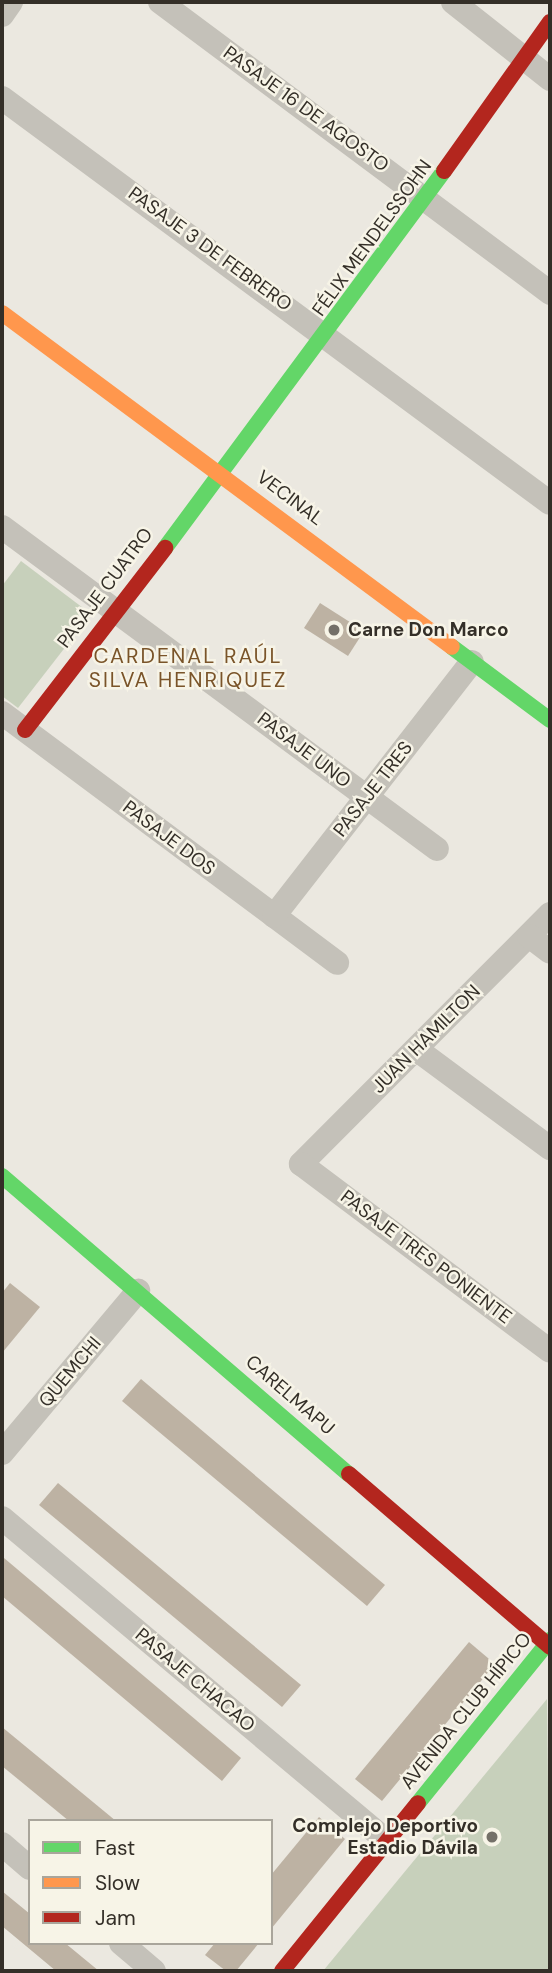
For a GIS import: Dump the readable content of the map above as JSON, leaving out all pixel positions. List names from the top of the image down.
{
  "streets": {
    "street": [
      "PASAJE 16 DE AGOSTO",
      "FÉLIX MENDELSSOHN",
      "PASAJE 3 DE FEBRERO",
      "VECINAL",
      "PASAJE CUATRO",
      "PASAJE UNO",
      "PASAJE TRES",
      "PASAJE DOS",
      "JUAN HAMILTON",
      "PASAJE TRES PONIENTE",
      "QUEMCHI",
      "CARELMAPU",
      "PASAJE CHACAO",
      "AVENIDA CLUB HÍPICO"
    ]
  },
  "crossings": [
    ["PASAJE 16 DE AGOSTO", "FÉLIX MENDELSSOHN"],
    ["FÉLIX MENDELSSOHN", "PASAJE 3 DE FEBRERO"],
    ["FÉLIX MENDELSSOHN", "VECINAL"],
    ["FÉLIX MENDELSSOHN", "PASAJE CUATRO"],
    ["VECINAL", "PASAJE CUATRO"],
    ["VECINAL", "PASAJE TRES"],
    ["PASAJE CUATRO", "PASAJE UNO"],
    ["PASAJE CUATRO", "PASAJE DOS"],
    ["PASAJE UNO", "PASAJE TRES"],
    ["PASAJE TRES", "PASAJE DOS"],
    ["JUAN HAMILTON", "PASAJE TRES PONIENTE"],
    ["QUEMCHI", "CARELMAPU"],
    ["CARELMAPU", "AVENIDA CLUB HÍPICO"],
    ["PASAJE CHACAO", "AVENIDA CLUB HÍPICO"]
  ],
  "districts": ["CARDENAL RAÚL SILVA HENRIQUEZ"],
  "places": ["Carne Don Marco", "Complejo Deportivo Estadio Dávila"],
  "legend": ["Fast", "Slow", "Jam"]
}
